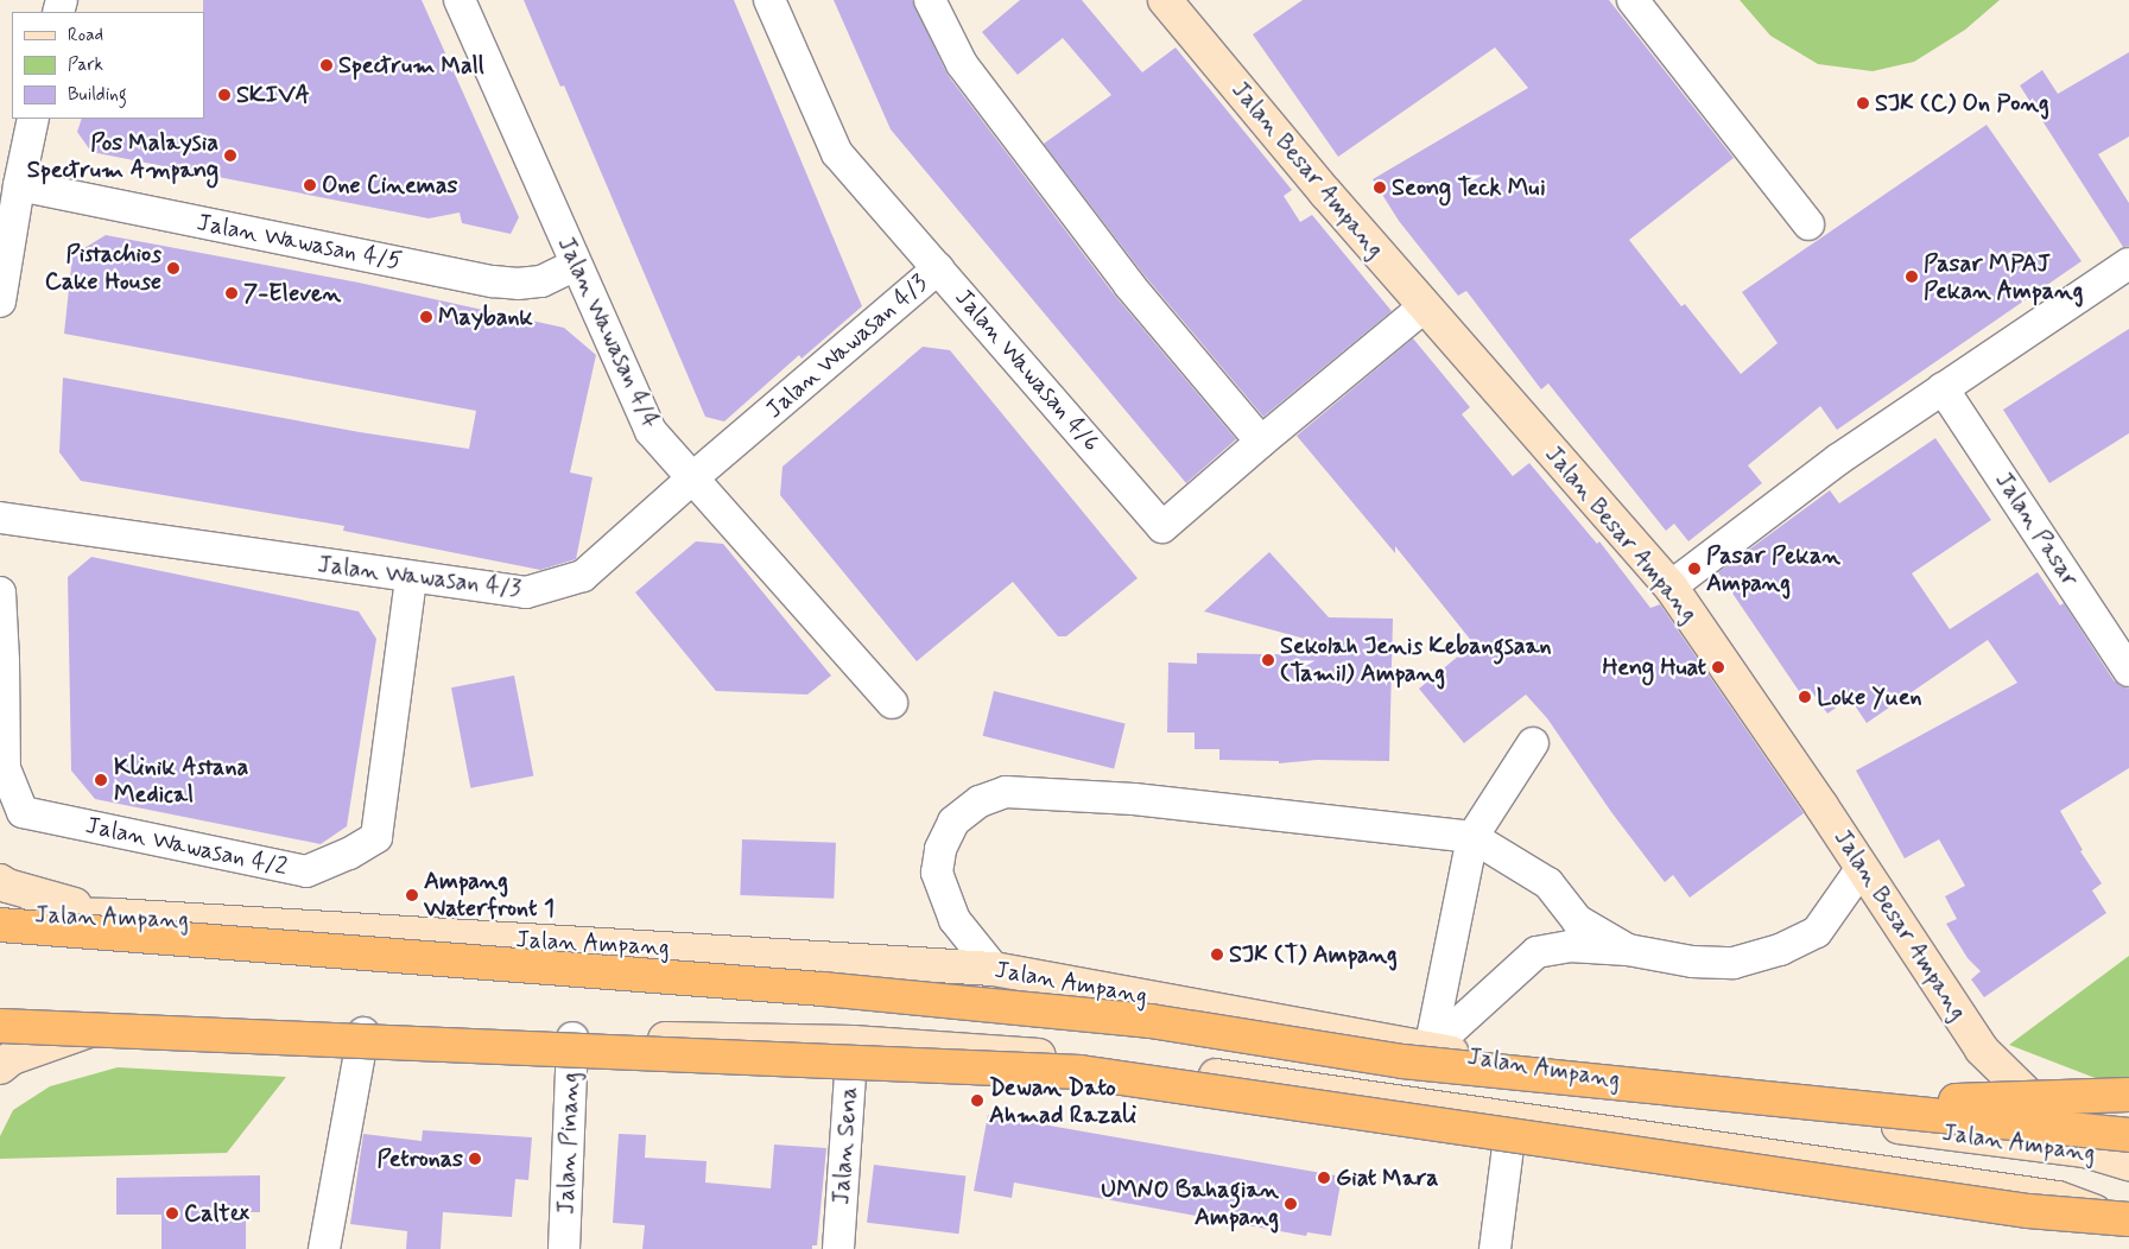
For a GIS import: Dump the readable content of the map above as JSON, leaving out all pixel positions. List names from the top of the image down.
{
  "streets": {
    "main road": ["Jalan Besar Ampang", "Jalan Ampang"],
    "street": [
      "Jalan Wawasan 4/5",
      "Jalan Wawasan 4/4",
      "Jalan Wawasan 4/3",
      "Jalan Wawasan 4/6",
      "Jalan Pasar",
      "Jalan Wawasan 4/2",
      "Jalan Pinang",
      "Jalan Sena"
    ]
  },
  "crossings": [
    ["Jalan Besar Ampang", "Jalan Ampang"],
    ["Jalan Wawasan 4/5", "Jalan Wawasan 4/4"],
    ["Jalan Wawasan 4/4", "Jalan Wawasan 4/3"],
    ["Jalan Wawasan 4/3", "Jalan Wawasan 4/6"],
    ["Jalan Wawasan 4/3", "Jalan Wawasan 4/2"],
    ["Jalan Ampang", "Jalan Pinang"],
    ["Jalan Ampang", "Jalan Sena"]
  ],
  "places": [
    "Spectrum Mall",
    "SKIVA",
    "SJK (C) On Pong",
    "Pos Malaysia Spectrum Ampang",
    "One Cinemas",
    "Seong Teck Mui",
    "Pistachios Cake House",
    "Pasar MPAJ Pekan Ampang",
    "7-Eleven",
    "Maybank",
    "Pasar Pekan Ampang",
    "Sekolah Jenis Kebangsaan (Tamil) Ampang",
    "Heng Huat",
    "Loke Yuen",
    "Klinik Astana Medical",
    "Ampang Waterfront 1",
    "SJK (T) Ampang",
    "Dewan Dato Ahmad Razali",
    "Petronas",
    "Giat Mara",
    "UMNO Bahagian Ampang",
    "Caltex"
  ],
  "legend": ["Road", "Park", "Building"]
}
